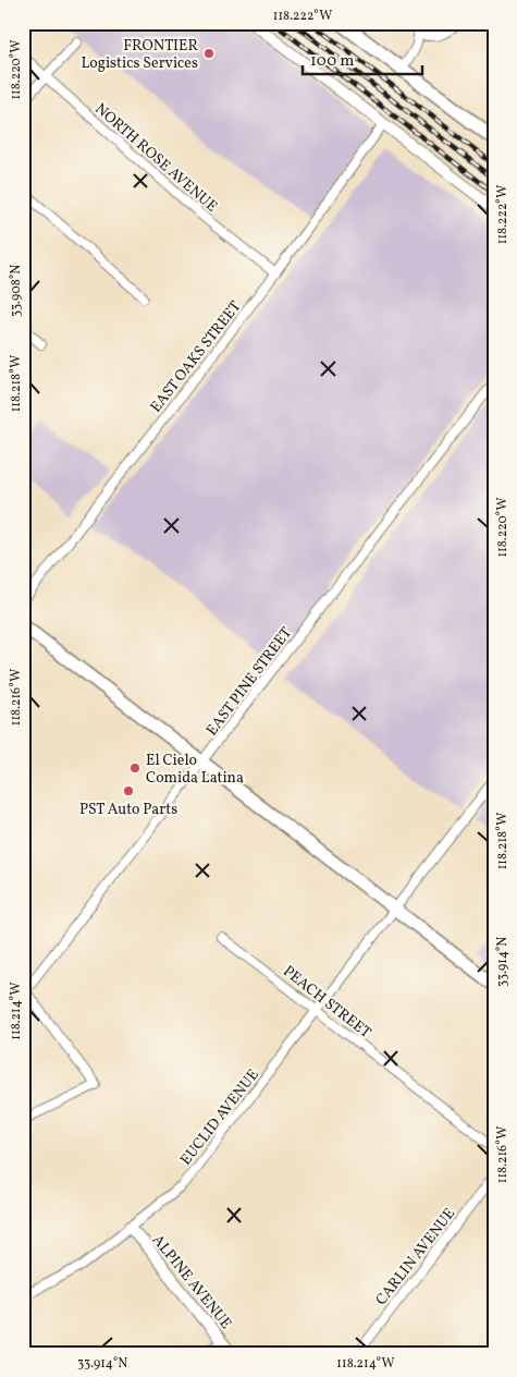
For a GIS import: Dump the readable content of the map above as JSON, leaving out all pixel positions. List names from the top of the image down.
{
  "streets": {
    "street": [
      "NORTH ROSE AVENUE",
      "EAST OAKS STREET",
      "EAST PINE STREET",
      "PEACH STREET",
      "EUCLID AVENUE",
      "CARLIN AVENUE",
      "ALPINE AVENUE"
    ]
  },
  "crossings": [
    ["NORTH ROSE AVENUE", "EAST OAKS STREET"],
    ["PEACH STREET", "EUCLID AVENUE"],
    ["EUCLID AVENUE", "ALPINE AVENUE"]
  ],
  "places": ["FRONTIER Logistics Services", "El Cielo Comida Latina", "PST Auto Parts"],
  "scale_bar": "100 m",
  "coordinates": [
    "118.222°W",
    "118.220°W",
    "33.908°N",
    "118.218°W",
    "118.216°W",
    "33.914°N",
    "118.214°W"
  ]
}
